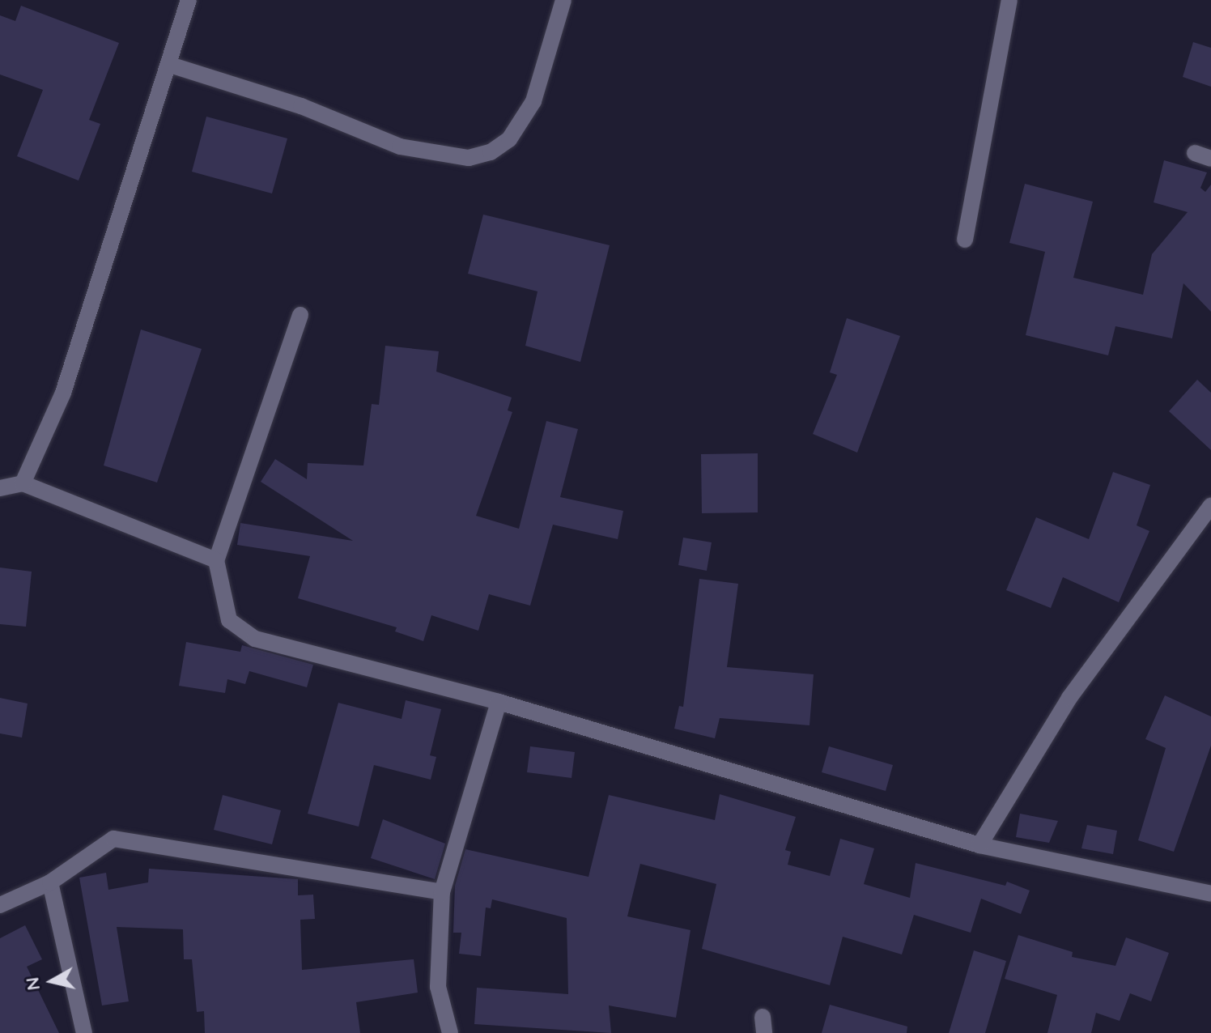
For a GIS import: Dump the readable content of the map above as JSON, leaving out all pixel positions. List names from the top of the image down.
{
  "north": "left"
}
